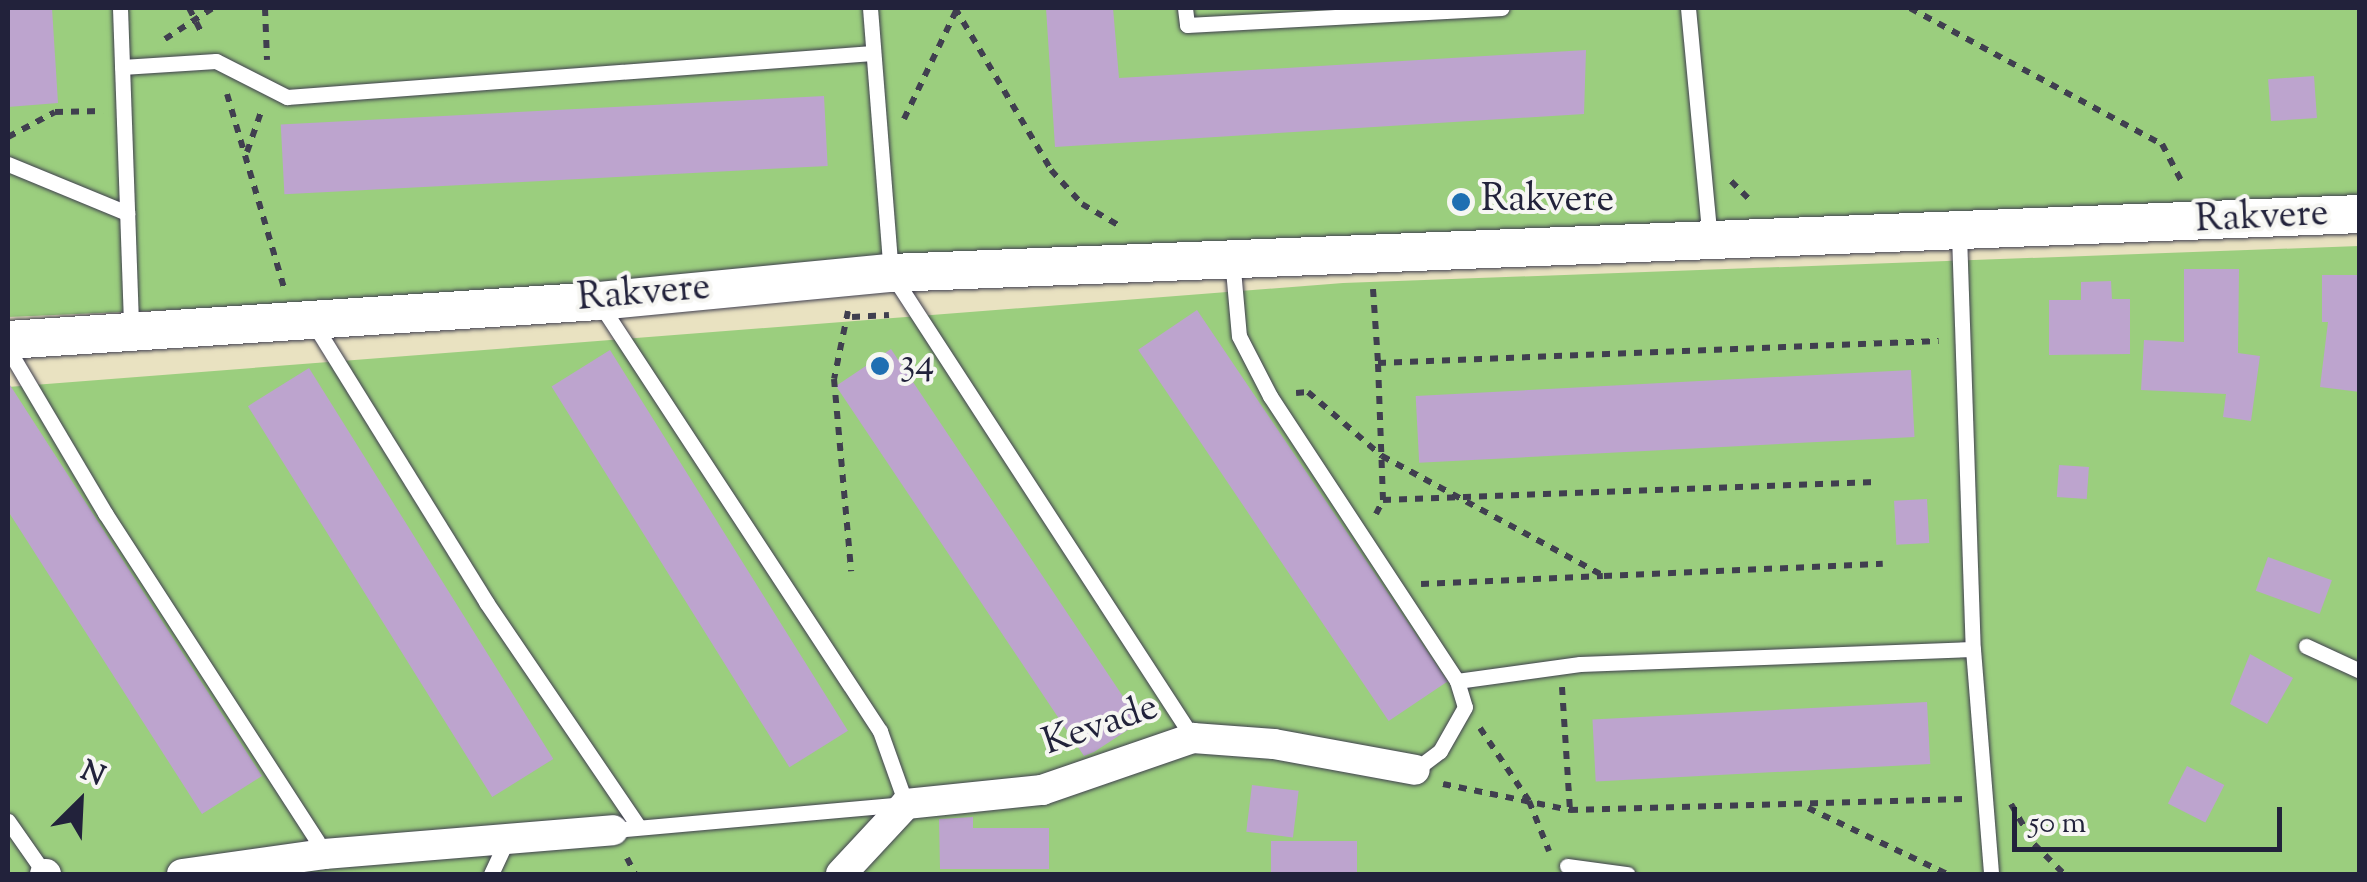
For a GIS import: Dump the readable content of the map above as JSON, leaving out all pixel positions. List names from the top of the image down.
{
  "streets": {
    "street": ["Rakvere", "Kevade"]
  },
  "places": ["Rakvere", "34"],
  "scale_bar": "50 m",
  "north": "top right"
}
